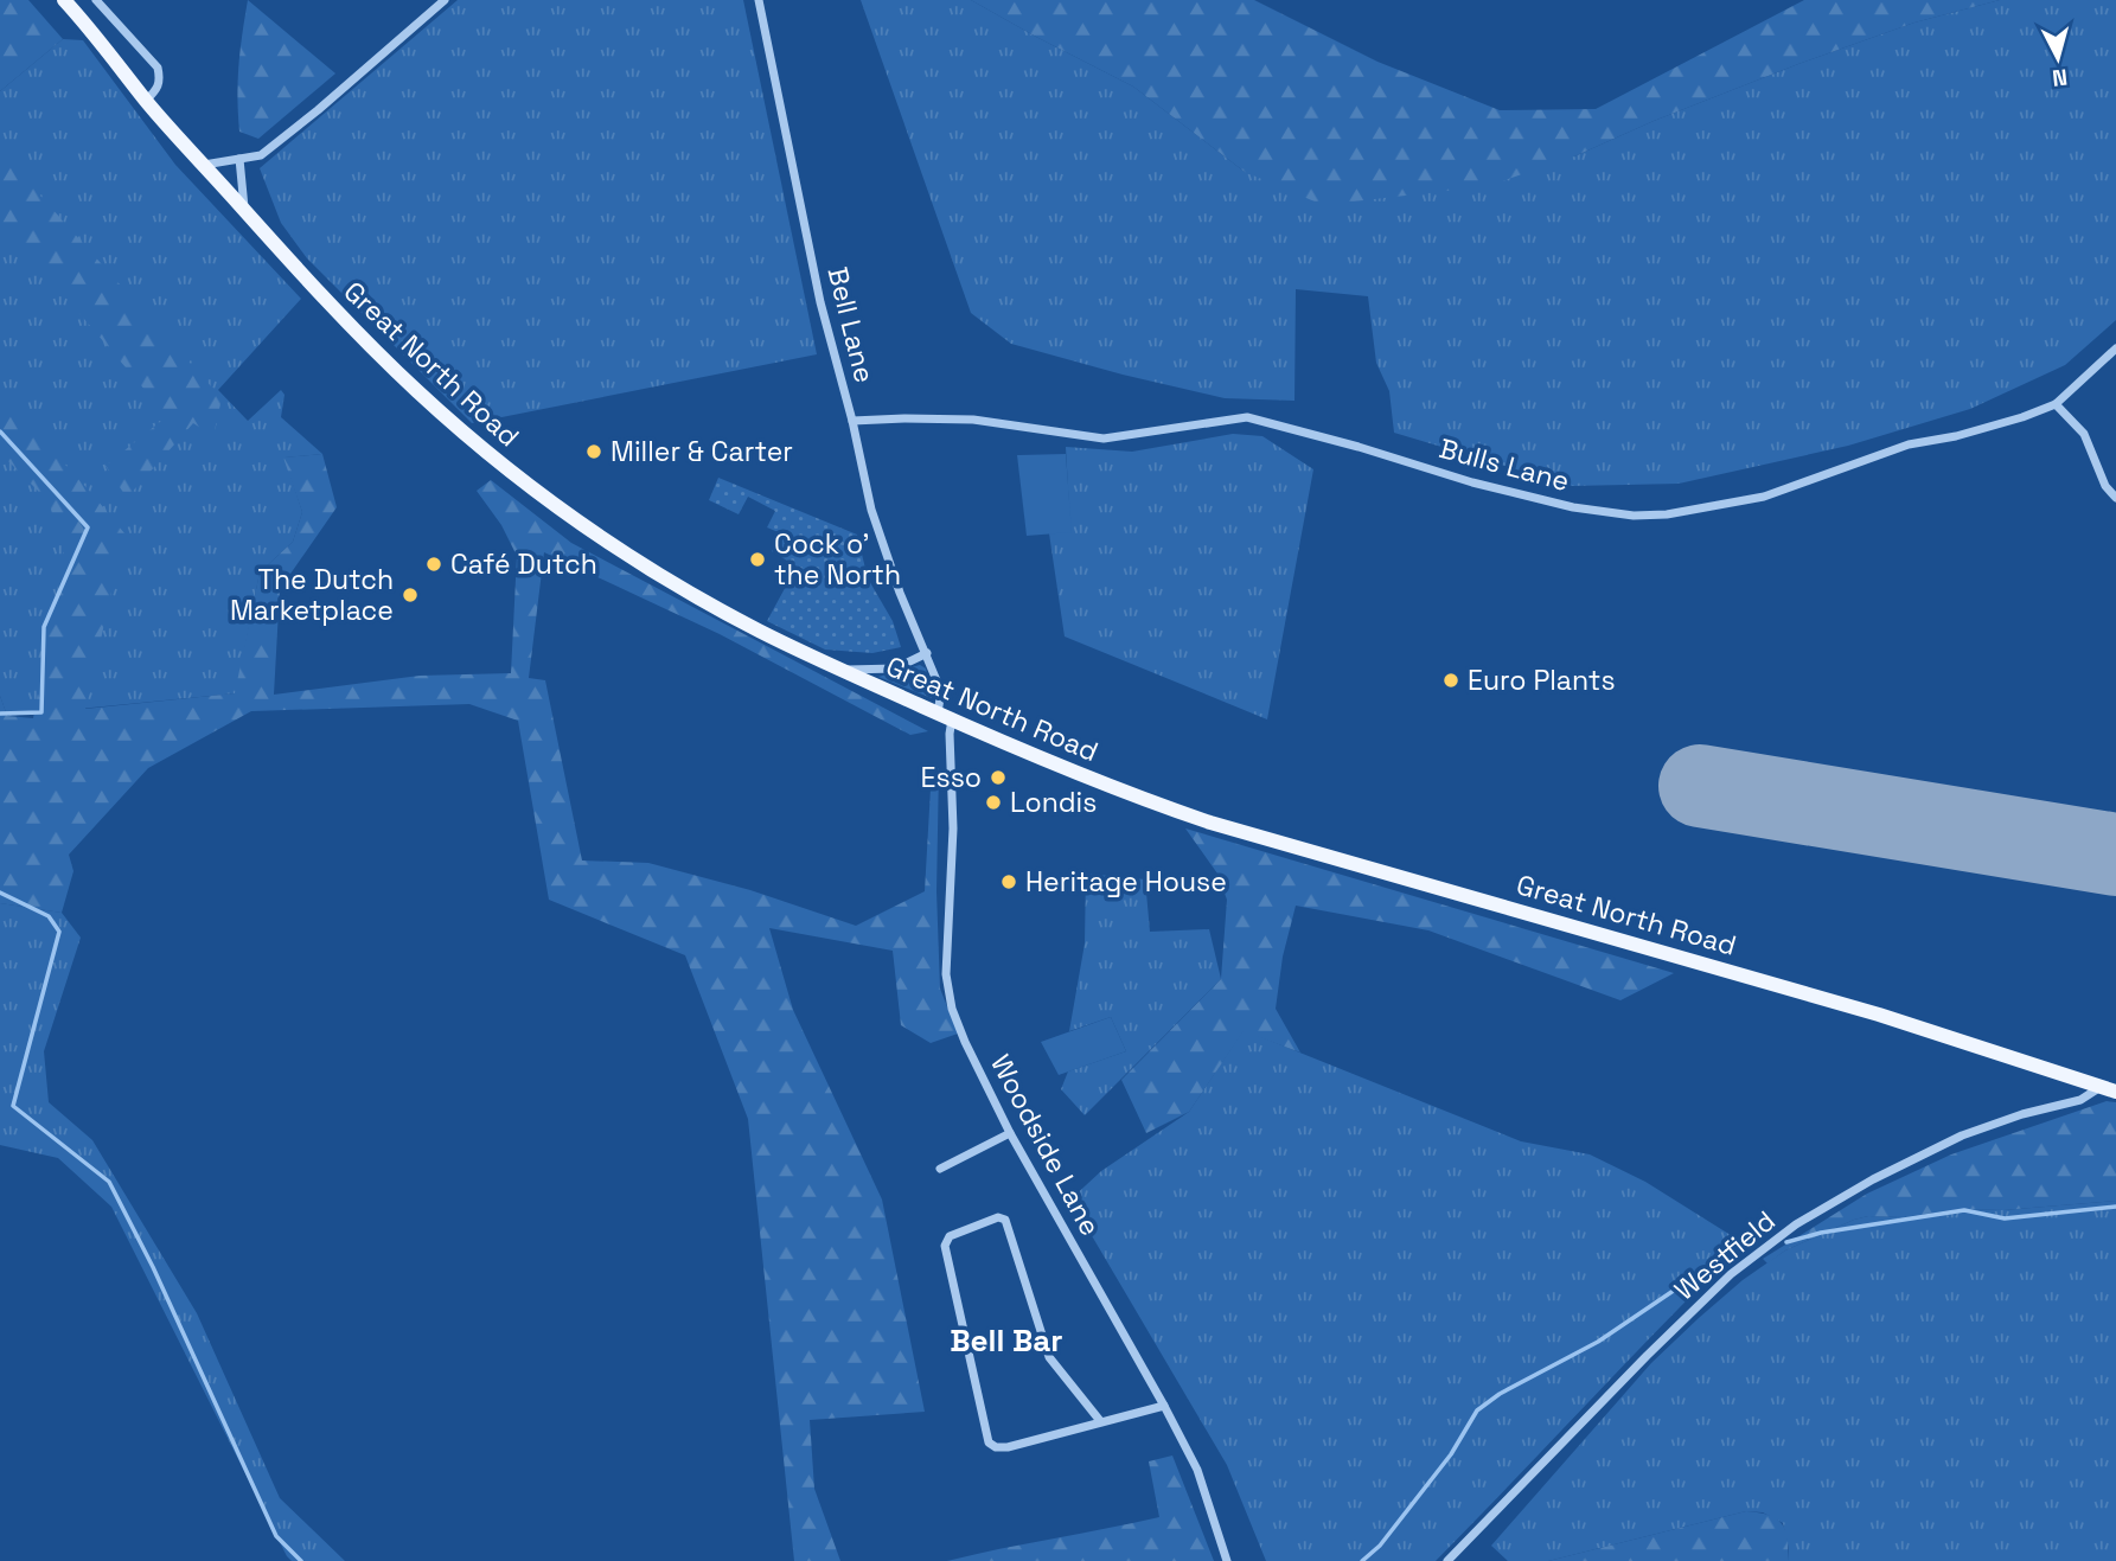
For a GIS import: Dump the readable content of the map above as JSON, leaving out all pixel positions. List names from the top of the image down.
{
  "streets": {
    "main road": ["Great North Road"],
    "street": [
      "Bell Lane",
      "Bulls Lane",
      "Woodside Lane",
      "Westfield"
    ]
  },
  "crossings": [
    ["Bell Lane", "Great North Road"],
    ["Bell Lane", "Bulls Lane"],
    ["Bell Lane", "Woodside Lane"],
    ["Great North Road", "Woodside Lane"],
    ["Great North Road", "Westfield"]
  ],
  "districts": ["Bell Bar"],
  "places": [
    "Miller & Carter",
    "Cock o' the North",
    "Café Dutch",
    "The Dutch Marketplace",
    "Euro Plants",
    "Esso",
    "Londis",
    "Heritage House"
  ],
  "north": "bottom"
}
